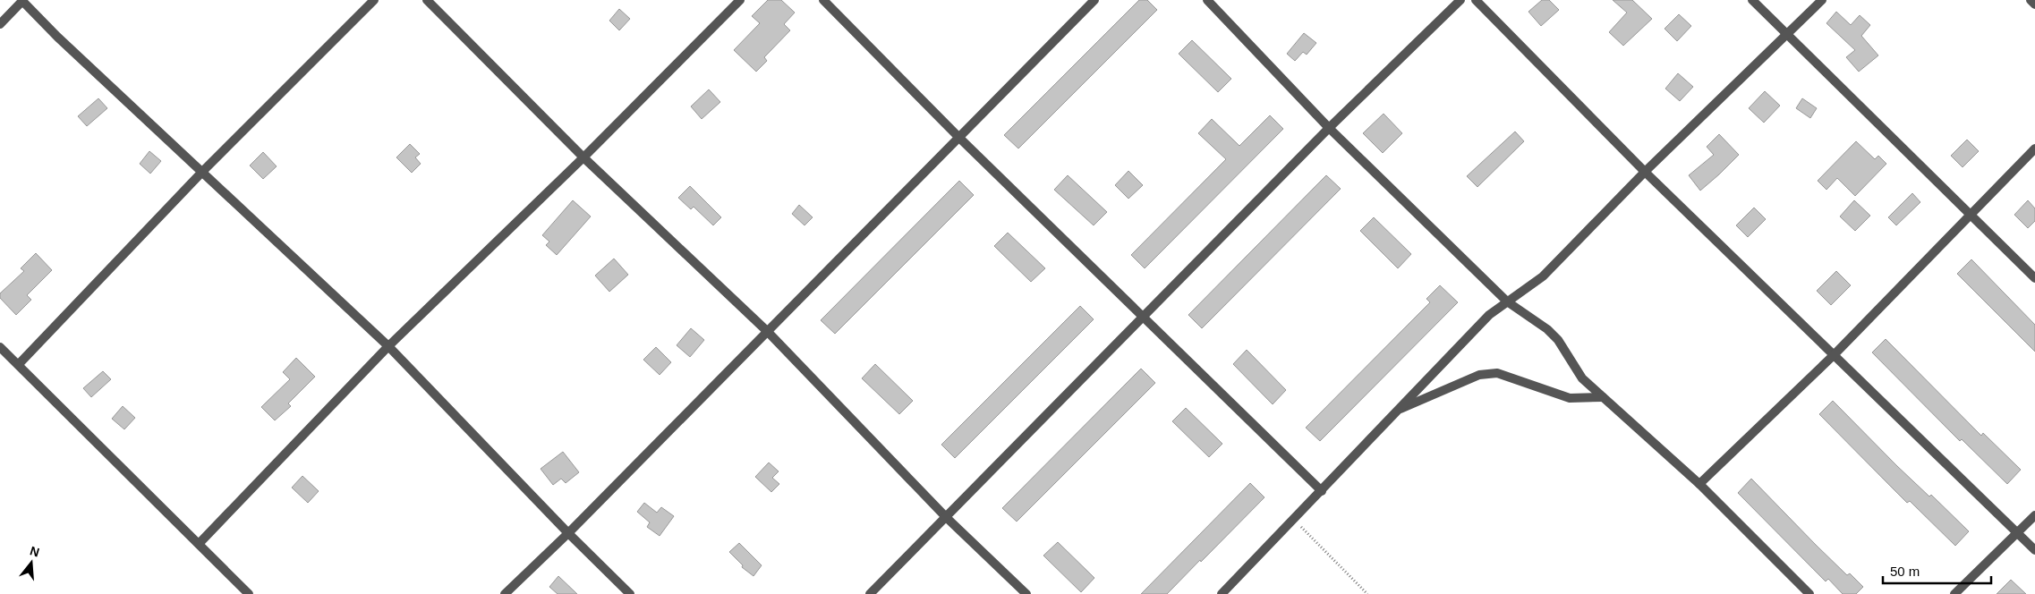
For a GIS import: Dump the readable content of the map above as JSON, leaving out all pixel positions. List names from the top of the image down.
{
  "scale_bar": "50 m",
  "north": "top"
}
